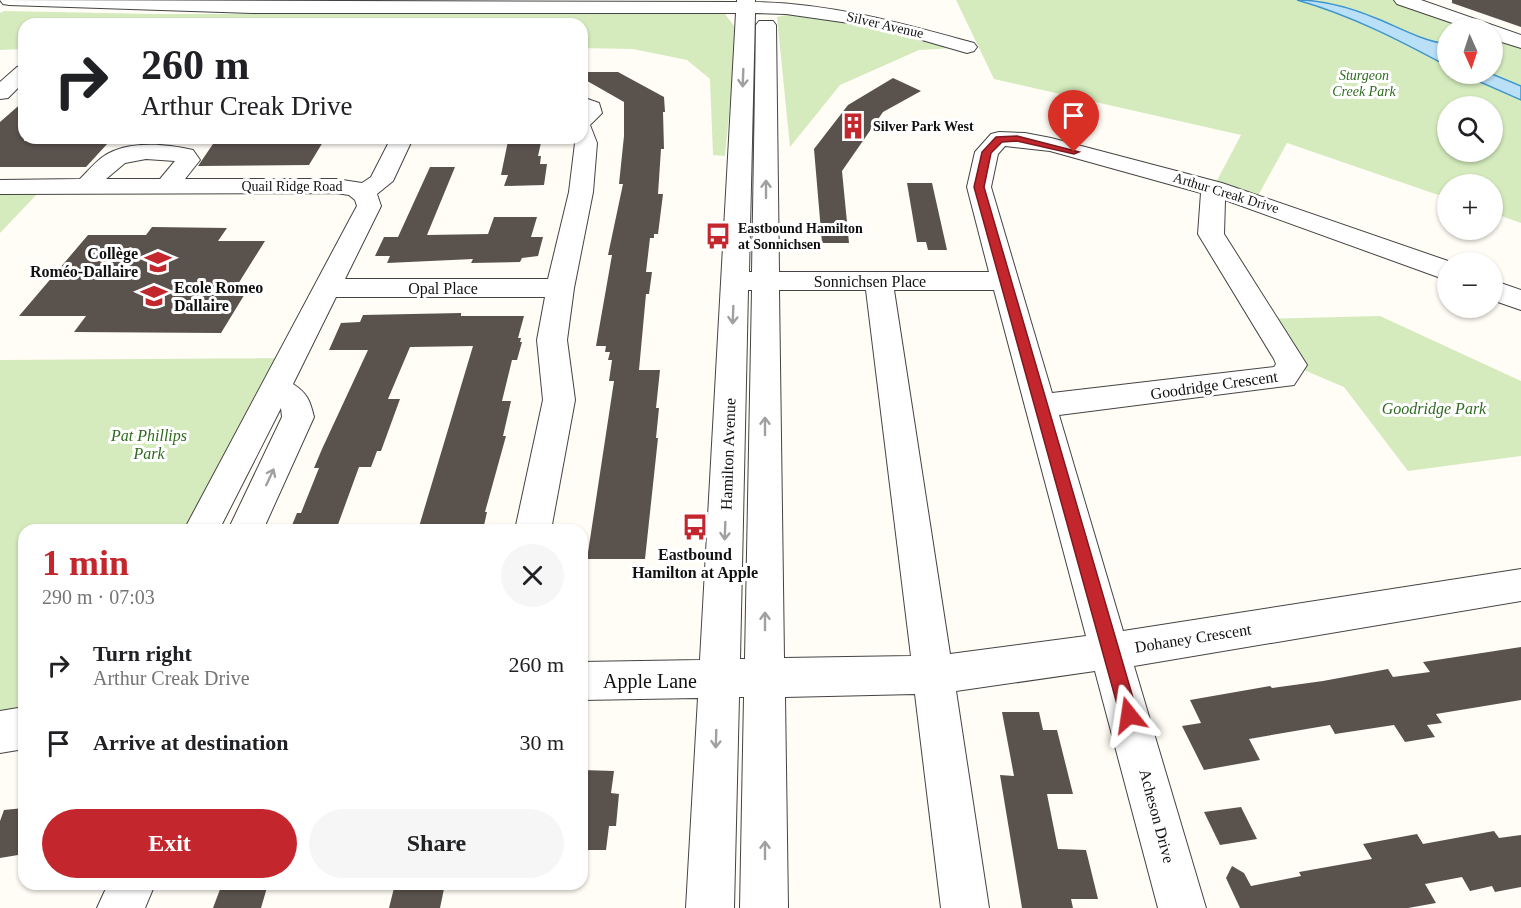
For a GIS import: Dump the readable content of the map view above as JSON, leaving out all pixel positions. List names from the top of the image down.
{
  "streets": {
    "street": [
      "Silver Avenue",
      "Quail Ridge Road",
      "Arthur Creak Drive",
      "Sonnichsen Place",
      "Opal Place",
      "Goodridge Crescent",
      "Hamilton Avenue",
      "Dohaney Crescent",
      "Apple Lane",
      "Acheson Drive"
    ]
  },
  "crossings": [
    ["Silver Avenue", "Hamilton Avenue"],
    ["Quail Ridge Road", "Opal Place"],
    ["Arthur Creak Drive", "Goodridge Crescent"],
    ["Arthur Creak Drive", "Acheson Drive"],
    ["Sonnichsen Place", "Hamilton Avenue"],
    ["Sonnichsen Place", "Acheson Drive"],
    ["Goodridge Crescent", "Acheson Drive"],
    ["Hamilton Avenue", "Dohaney Crescent"],
    ["Hamilton Avenue", "Apple Lane"],
    ["Dohaney Crescent", "Apple Lane"],
    ["Dohaney Crescent", "Acheson Drive"]
  ],
  "parks": ["Sturgeon Creek Park", "Goodridge Park", "Pat Phillips Park"],
  "places": {
    "building": ["Silver Park West"],
    "bus stop": ["Eastbound Hamilton at Sonnichsen", "Eastbound Hamilton at Apple"],
    "school or university": ["Collège Roméo-Dallaire", "Ecole Romeo Dallaire"]
  },
  "north": "bottom",
  "page": {
    "map_buttons": ["+", "−"],
    "turn": ["260 m", "Arthur Creak Drive"],
    "heading": ["1 min", "290 m · 07:03"],
    "list": [
      {
        "name": "Turn right",
        "note": "Arthur Creak Drive",
        "value": "260 m"
      },
      {
        "name": "Arrive at destination",
        "value": "30 m"
      }
    ],
    "buttons": ["Exit", "Share"]
  }
}
